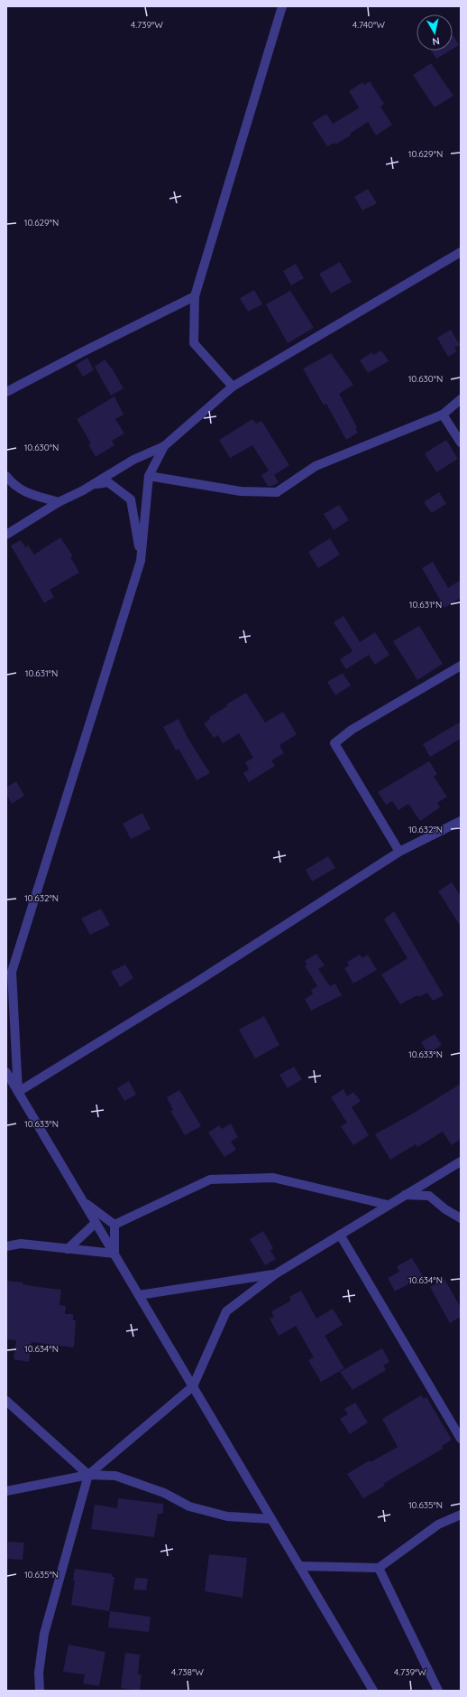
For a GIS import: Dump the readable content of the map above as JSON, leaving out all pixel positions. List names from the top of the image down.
{
  "north": "bottom",
  "coordinates": [
    "4.739°W",
    "4.740°W",
    "10.629°N",
    "10.630°N",
    "10.631°N",
    "10.632°N",
    "10.633°N",
    "10.634°N",
    "10.635°N",
    "4.738°W"
  ]
}
